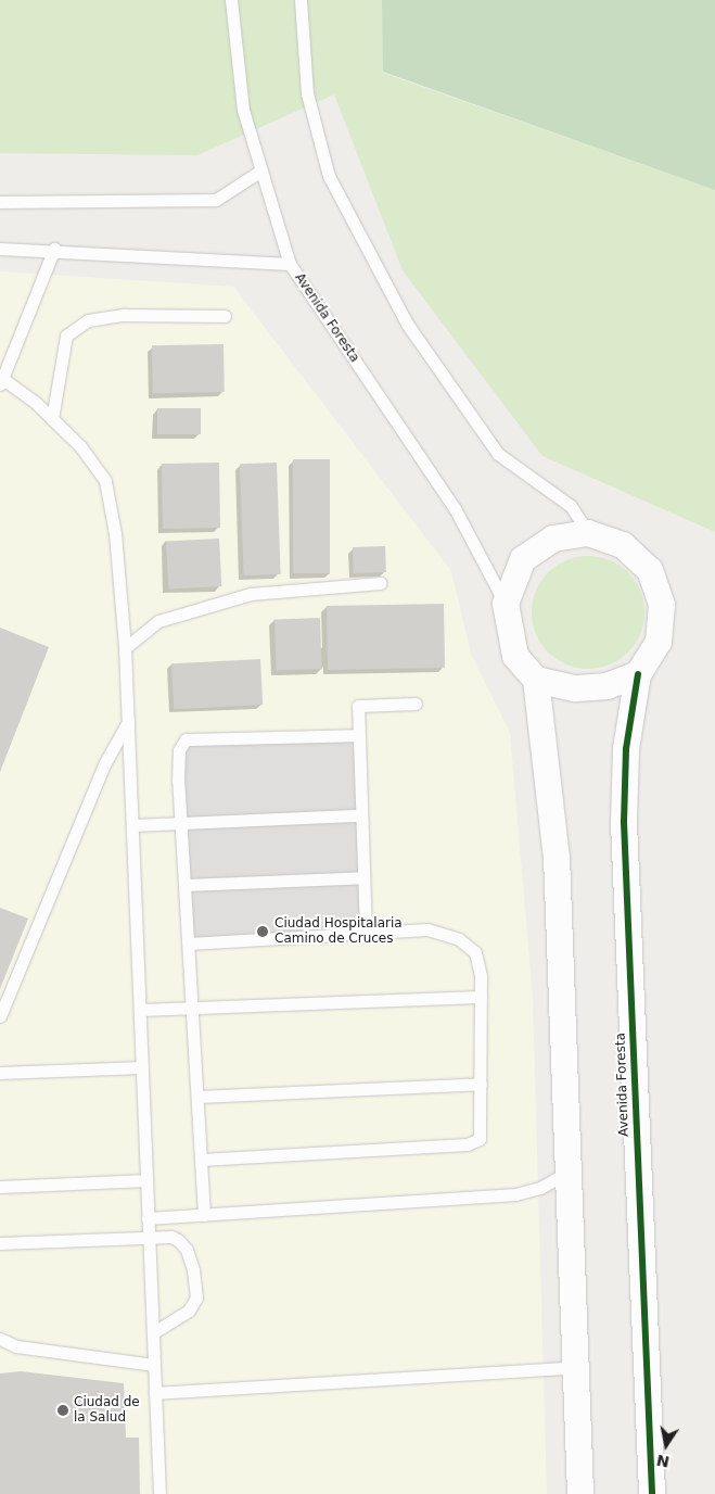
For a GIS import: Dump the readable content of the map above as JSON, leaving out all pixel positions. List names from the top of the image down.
{
  "streets": {
    "street": ["Avenida Foresta"]
  },
  "places": ["Ciudad Hospitalaria Camino de Cruces", "Ciudad de la Salud"],
  "north": "bottom"
}
